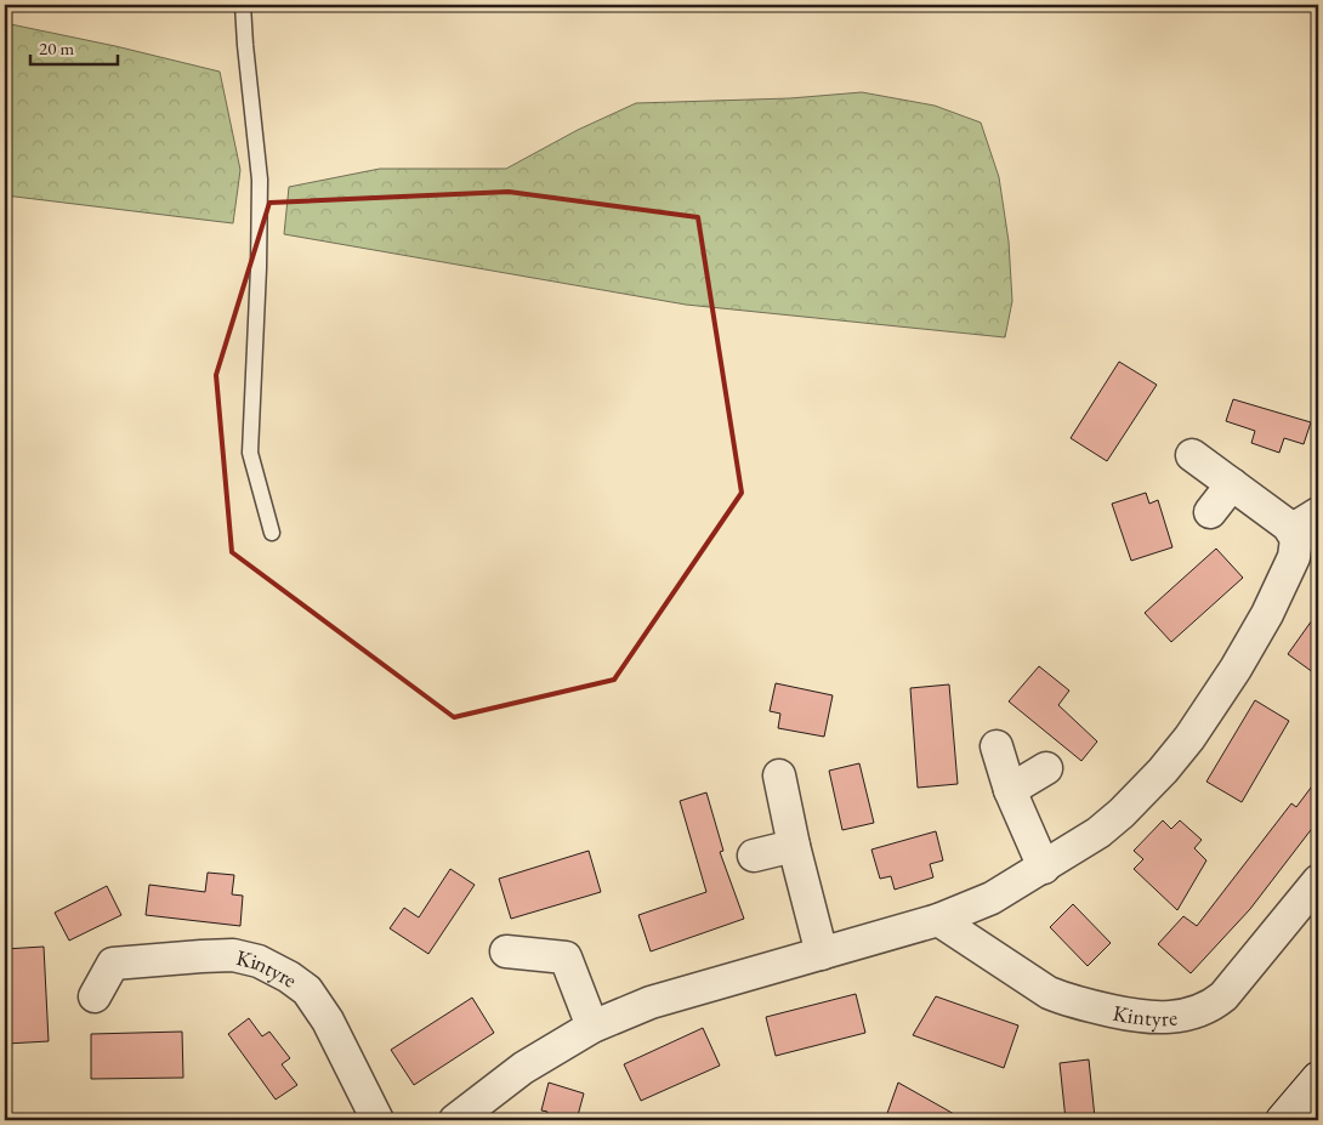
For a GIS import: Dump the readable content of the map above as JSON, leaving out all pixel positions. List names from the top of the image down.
{
  "streets": {
    "street": ["Kintyre"]
  },
  "scale_bar": "20 m"
}
